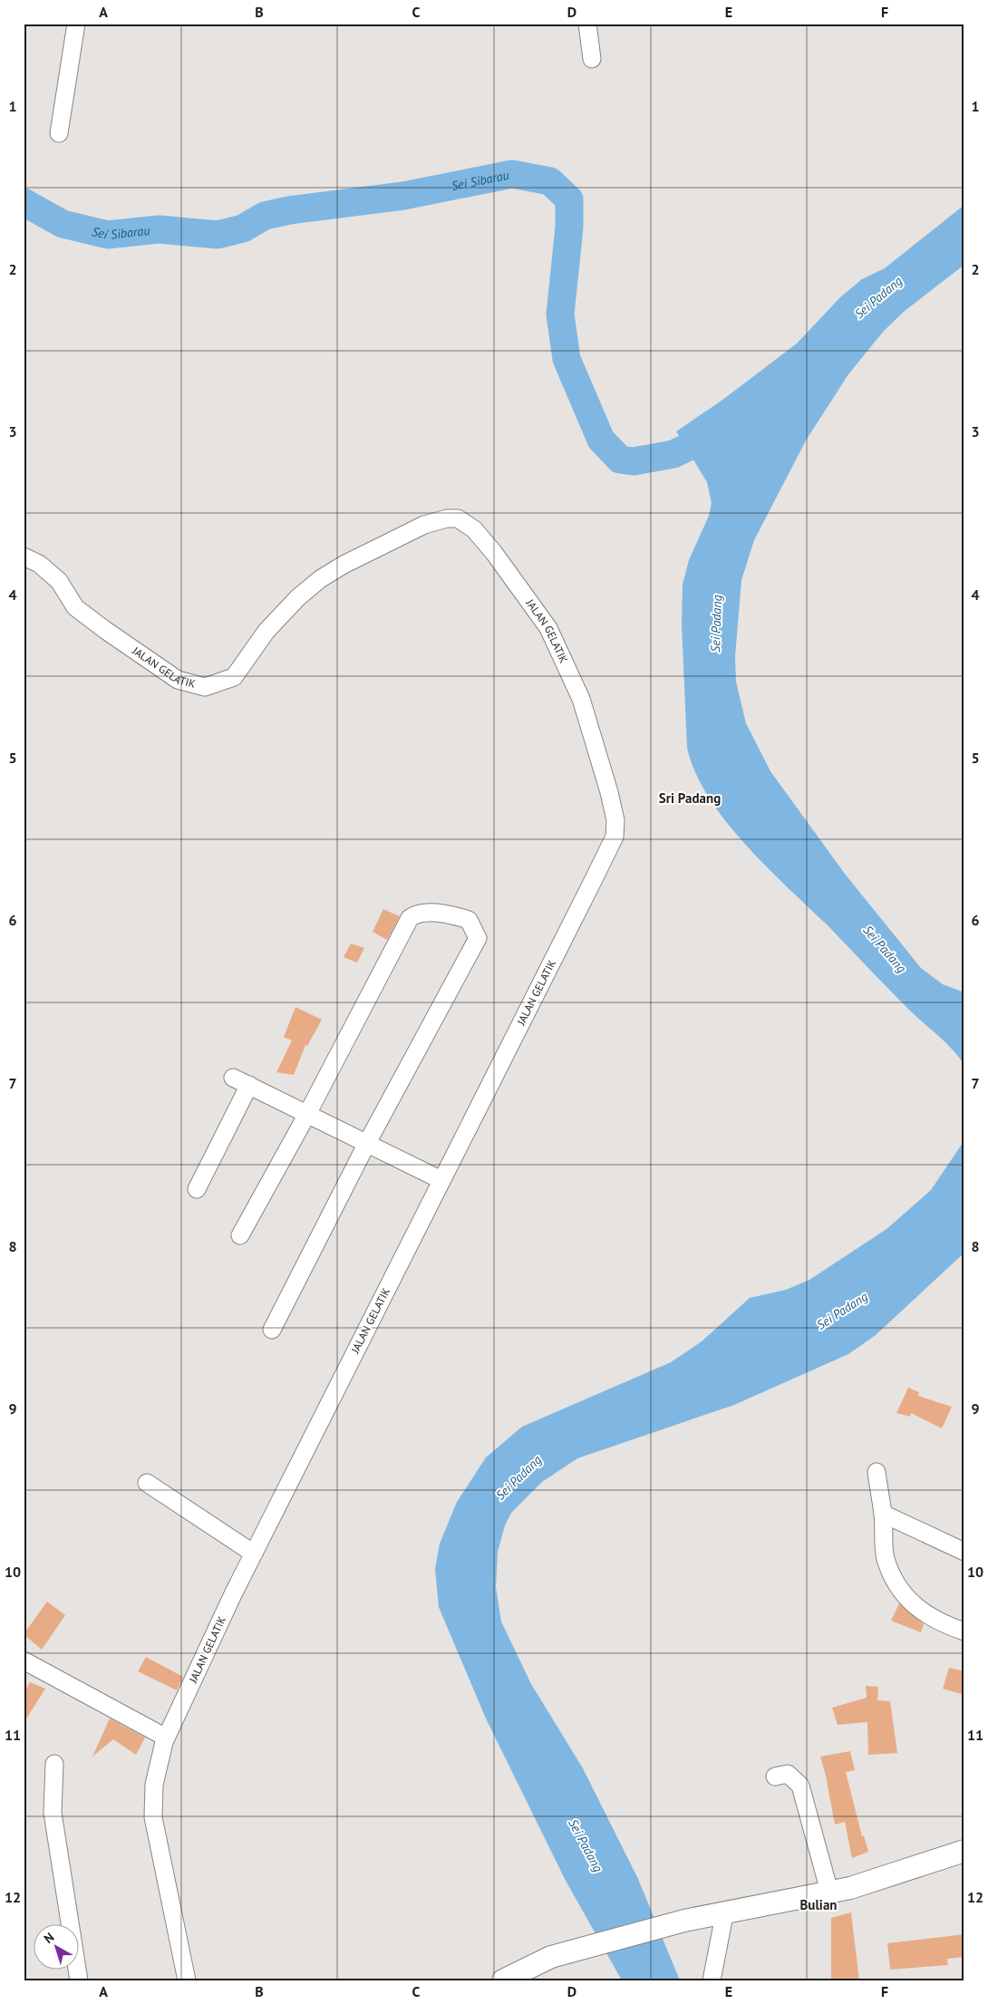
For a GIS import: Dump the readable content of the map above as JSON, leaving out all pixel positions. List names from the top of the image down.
{
  "streets": {
    "street": ["JALAN GELATIK"]
  },
  "districts": ["Sri Padang", "Bulian"],
  "water": ["Sei Sibarau", "Sei Padang"],
  "north": "top left",
  "grid": {
    "columns": [
      "A",
      "B",
      "C",
      "D",
      "E",
      "F"
    ],
    "rows": [
      "1",
      "2",
      "3",
      "4",
      "5",
      "6",
      "7",
      "8",
      "9",
      "10",
      "11",
      "12"
    ]
  }
}
